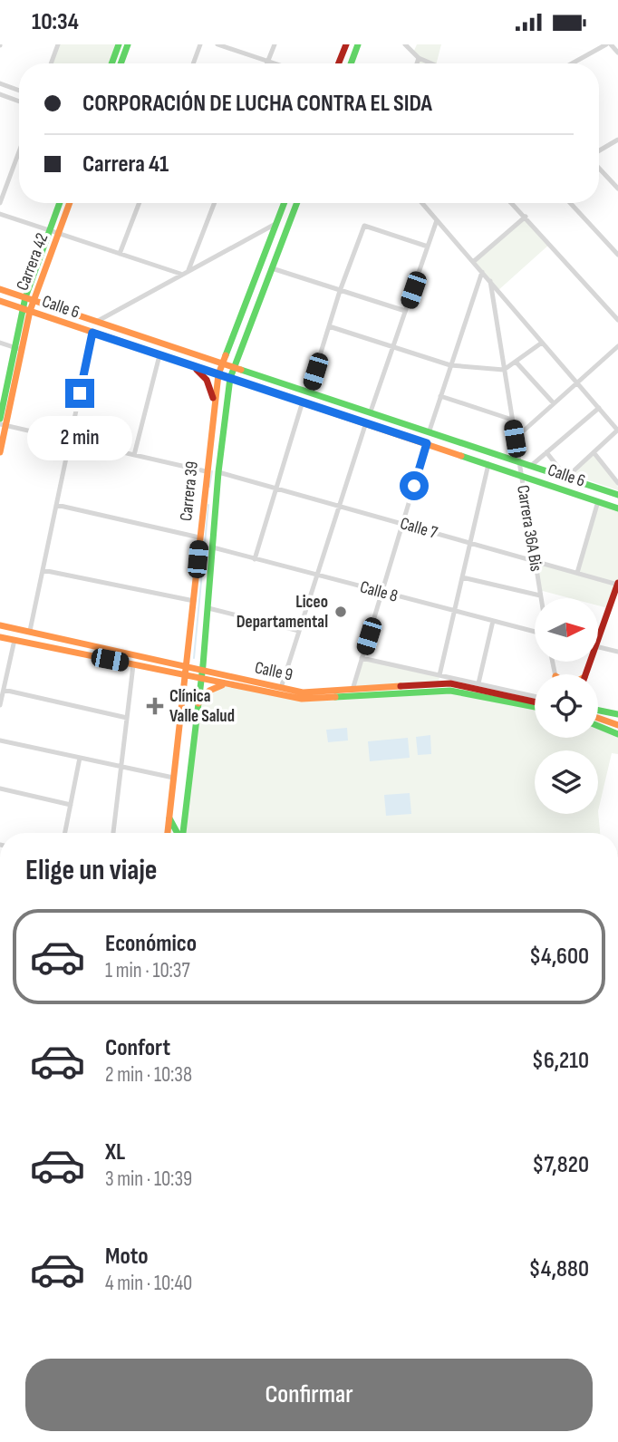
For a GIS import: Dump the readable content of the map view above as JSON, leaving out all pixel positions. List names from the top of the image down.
{
  "streets": {
    "main road": [
      "Carrera 42",
      "Calle 6",
      "Carrera 39",
      "Calle 9"
    ],
    "street": ["Calle 7", "Carrera 36A Bis", "Calle 8"]
  },
  "crossings": [
    ["Carrera 42", "Calle 6"],
    ["Calle 6", "Carrera 39"],
    ["Calle 6", "Carrera 36A Bis"],
    ["Carrera 39", "Calle 7"],
    ["Carrera 39", "Calle 8"],
    ["Carrera 39", "Calle 9"],
    ["Calle 7", "Carrera 36A Bis"]
  ],
  "places": {
    "other": ["Liceo Departamental"],
    "health": ["Clínica Valle Salud"]
  },
  "north": "right",
  "page": {
    "status": "10:34",
    "banner": ["CORPORACIÓN DE LUCHA CONTRA EL SIDA", "Carrera 41"],
    "bubble": "2 min",
    "heading": "Elige un viaje",
    "list": [
      {
        "name": "Económico",
        "note": "1 min · 10:37",
        "value": "$4,600"
      },
      {
        "name": "Confort",
        "note": "2 min · 10:38",
        "value": "$6,210"
      },
      {
        "name": "XL",
        "note": "3 min · 10:39",
        "value": "$7,820"
      },
      {
        "name": "Moto",
        "note": "4 min · 10:40",
        "value": "$4,880"
      }
    ],
    "buttons": "Confirmar"
  }
}
